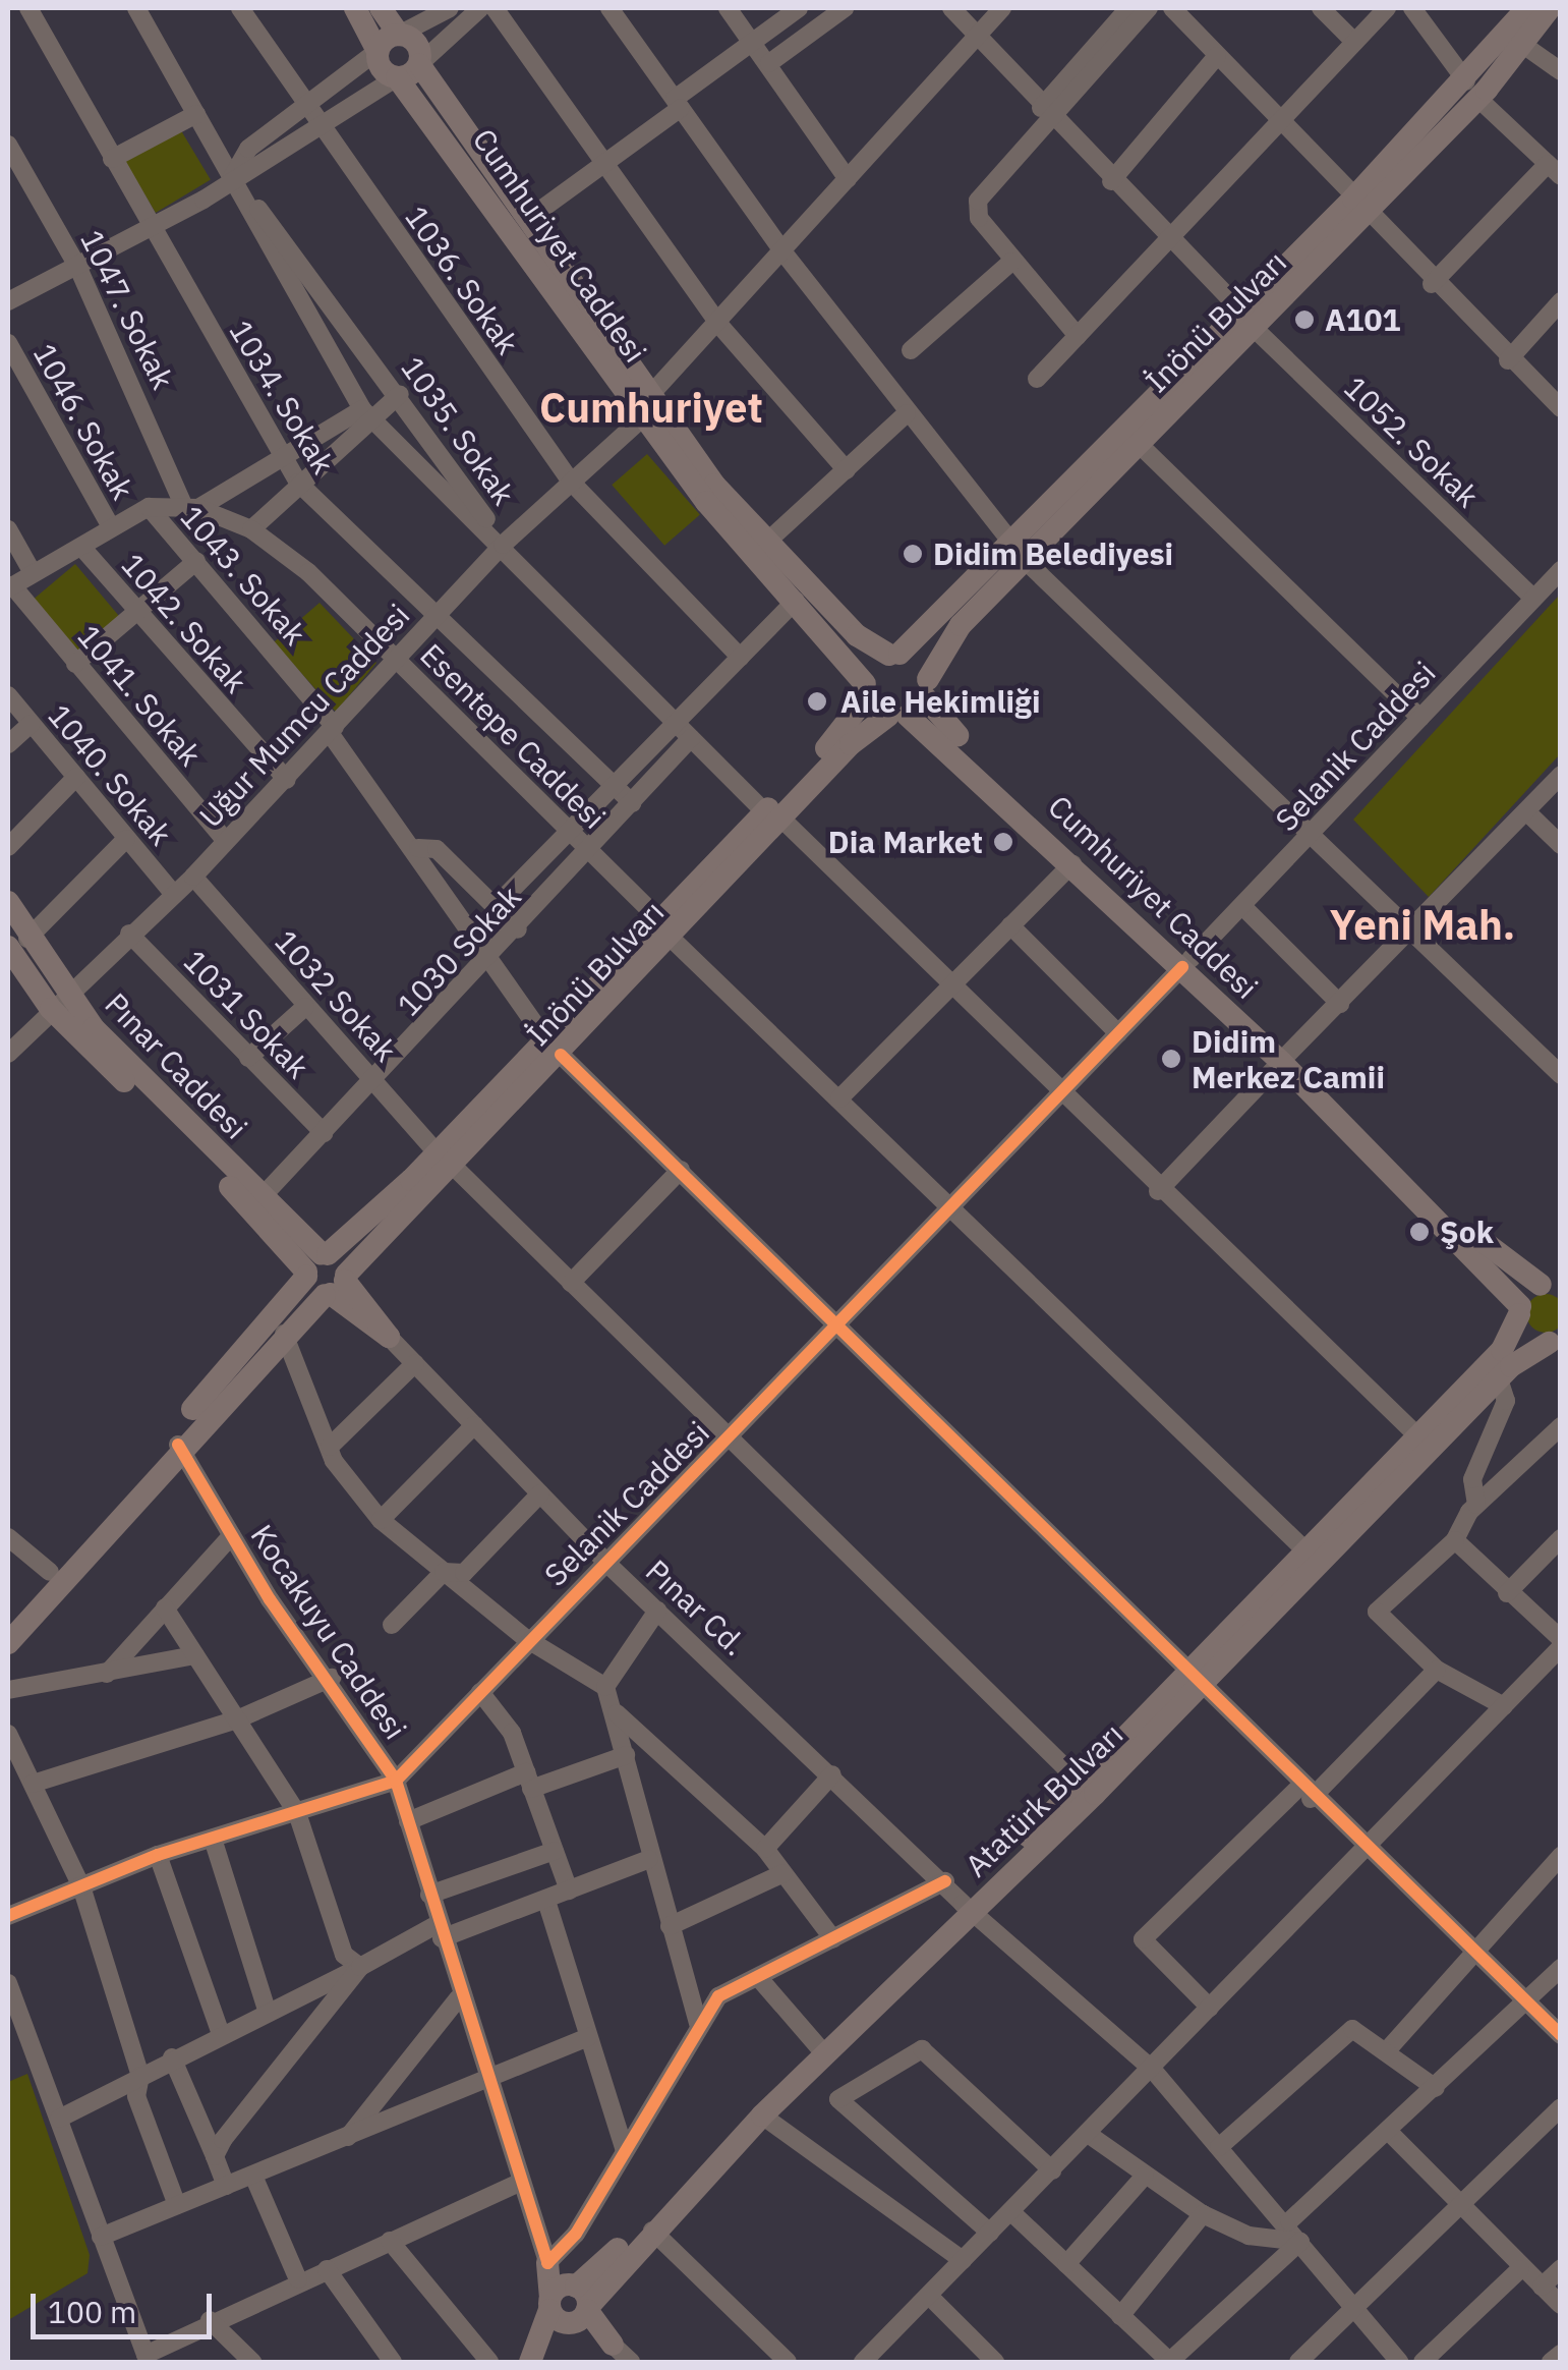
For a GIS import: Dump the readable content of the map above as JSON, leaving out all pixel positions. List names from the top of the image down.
{
  "streets": {
    "main road": [
      "Cumhuriyet Caddesi",
      "İnönü Bulvarı",
      "Pınar Caddesi",
      "Kocakuyu Caddesi",
      "Atatürk Bulvarı"
    ],
    "street": [
      "1036. Sokak",
      "1047. Sokak",
      "1034. Sokak",
      "1046. Sokak",
      "1035. Sokak",
      "1052. Sokak",
      "1043. Sokak",
      "1042. Sokak",
      "1041. Sokak",
      "Uğur Mumcu Caddesi",
      "Esentepe Caddesi",
      "Selanik Caddesi",
      "1040. Sokak",
      "1030 Sokak",
      "1032 Sokak",
      "1031 Sokak",
      "Pınar Cd."
    ]
  },
  "crossings": [
    ["Cumhuriyet Caddesi", "İnönü Bulvarı"],
    ["Cumhuriyet Caddesi", "Uğur Mumcu Caddesi"],
    ["Cumhuriyet Caddesi", "Selanik Caddesi"],
    ["Cumhuriyet Caddesi", "Atatürk Bulvarı"],
    ["1036. Sokak", "Uğur Mumcu Caddesi"],
    ["1047. Sokak", "Esentepe Caddesi"],
    ["İnönü Bulvarı", "1052. Sokak"],
    ["İnönü Bulvarı", "1043. Sokak"],
    ["İnönü Bulvarı", "Esentepe Caddesi"],
    ["İnönü Bulvarı", "1032 Sokak"],
    ["İnönü Bulvarı", "Pınar Caddesi"],
    ["İnönü Bulvarı", "Kocakuyu Caddesi"],
    ["1034. Sokak", "Uğur Mumcu Caddesi"],
    ["1034. Sokak", "1030 Sokak"],
    ["1046. Sokak", "Esentepe Caddesi"],
    ["1035. Sokak", "Uğur Mumcu Caddesi"],
    ["1052. Sokak", "Uğur Mumcu Caddesi"],
    ["1052. Sokak", "Selanik Caddesi"],
    ["1043. Sokak", "Uğur Mumcu Caddesi"],
    ["1043. Sokak", "Esentepe Caddesi"],
    ["1043. Sokak", "Selanik Caddesi"],
    ["1043. Sokak", "1030 Sokak"],
    ["1043. Sokak", "Atatürk Bulvarı"],
    ["1042. Sokak", "Uğur Mumcu Caddesi"],
    ["1042. Sokak", "Esentepe Caddesi"],
    ["1041. Sokak", "Uğur Mumcu Caddesi"],
    ["1041. Sokak", "Esentepe Caddesi"],
    ["Uğur Mumcu Caddesi", "Esentepe Caddesi"],
    ["Uğur Mumcu Caddesi", "1040. Sokak"],
    ["Uğur Mumcu Caddesi", "1032 Sokak"],
    ["Uğur Mumcu Caddesi", "1031 Sokak"],
    ["Uğur Mumcu Caddesi", "Pınar Caddesi"],
    ["Esentepe Caddesi", "Selanik Caddesi"],
    ["Esentepe Caddesi", "1030 Sokak"],
    ["Esentepe Caddesi", "Atatürk Bulvarı"],
    ["Selanik Caddesi", "1032 Sokak"],
    ["Selanik Caddesi", "Pınar Cd."],
    ["Selanik Caddesi", "Kocakuyu Caddesi"],
    ["1030 Sokak", "1032 Sokak"],
    ["1030 Sokak", "1031 Sokak"],
    ["1030 Sokak", "Pınar Caddesi"],
    ["1032 Sokak", "Atatürk Bulvarı"],
    ["Pınar Cd.", "Atatürk Bulvarı"],
    ["Kocakuyu Caddesi", "Atatürk Bulvarı"]
  ],
  "districts": ["Cumhuriyet", "Yeni Mah."],
  "places": [
    "A101",
    "Didim Belediyesi",
    "Aile Hekimliği",
    "Dia Market",
    "Didim Merkez Camii",
    "Şok"
  ],
  "scale_bar": "100 m"
}
